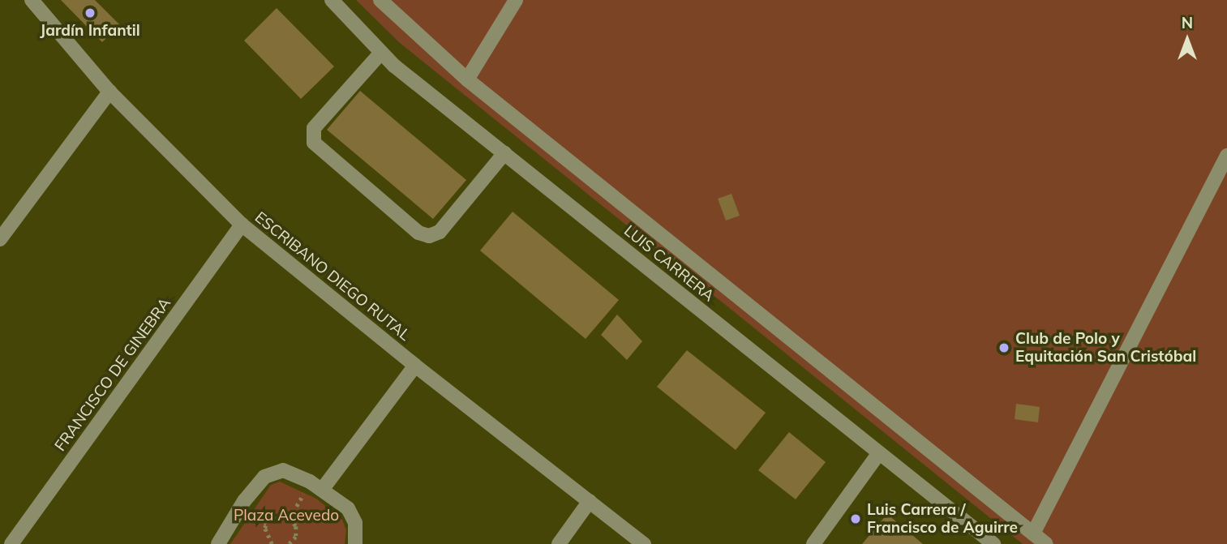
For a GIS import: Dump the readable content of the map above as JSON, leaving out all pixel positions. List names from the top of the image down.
{
  "streets": {
    "street": ["LUIS CARRERA", "ESCRIBANO DIEGO RUTAL", "FRANCISCO DE GINEBRA"]
  },
  "crossings": [
    ["ESCRIBANO DIEGO RUTAL", "FRANCISCO DE GINEBRA"]
  ],
  "parks": ["Plaza Acevedo"],
  "places": ["Jardín Infantil", "Club de Polo y Equitación San Cristóbal", "Luis Carrera / Francisco de Aguirre"],
  "north": "top"
}
